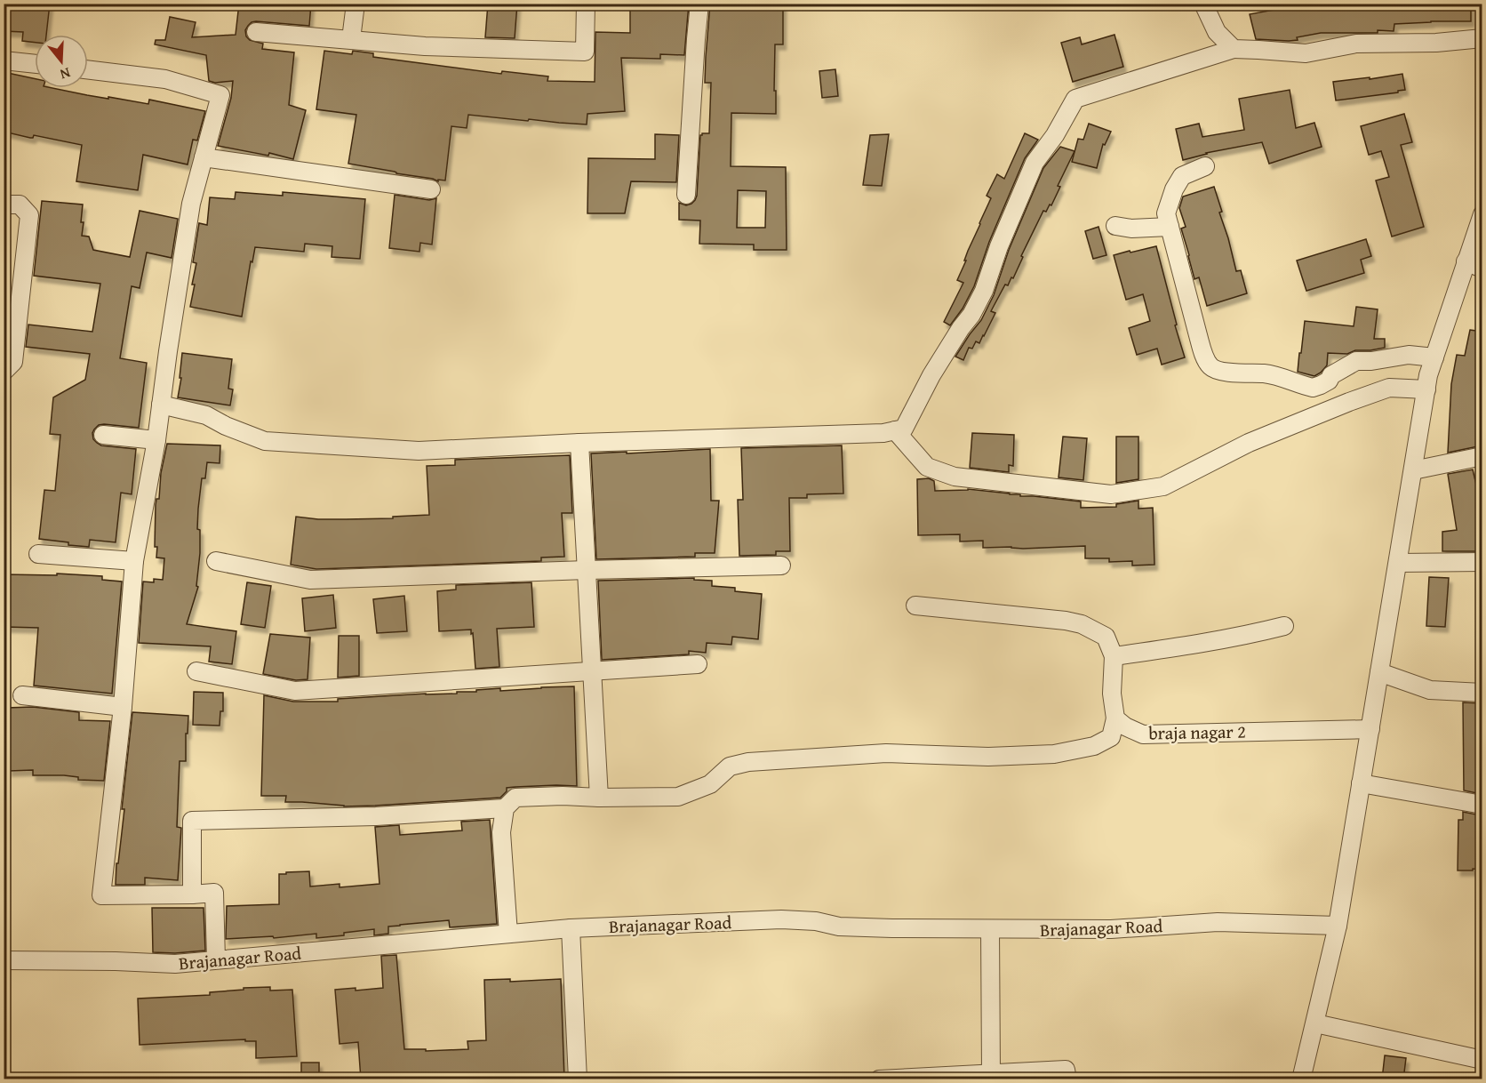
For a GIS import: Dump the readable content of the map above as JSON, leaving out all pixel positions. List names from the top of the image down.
{
  "streets": {
    "street": ["braja nagar 2", "Brajanagar Road"]
  },
  "north": "bottom"
}
